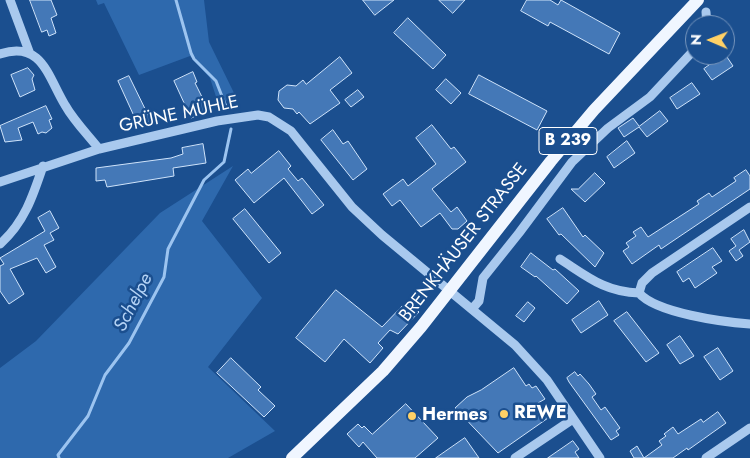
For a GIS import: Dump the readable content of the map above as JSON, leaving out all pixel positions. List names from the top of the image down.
{
  "streets": {
    "main road": ["B 239", "BRENKHÄUSER STRASSE"],
    "street": ["GRÜNE MÜHLE"]
  },
  "crossings": [
    ["GRÜNE MÜHLE", "BRENKHÄUSER STRASSE"]
  ],
  "water": ["Schelpe"],
  "places": ["REWE", "Hermes"],
  "north": "left"
}
